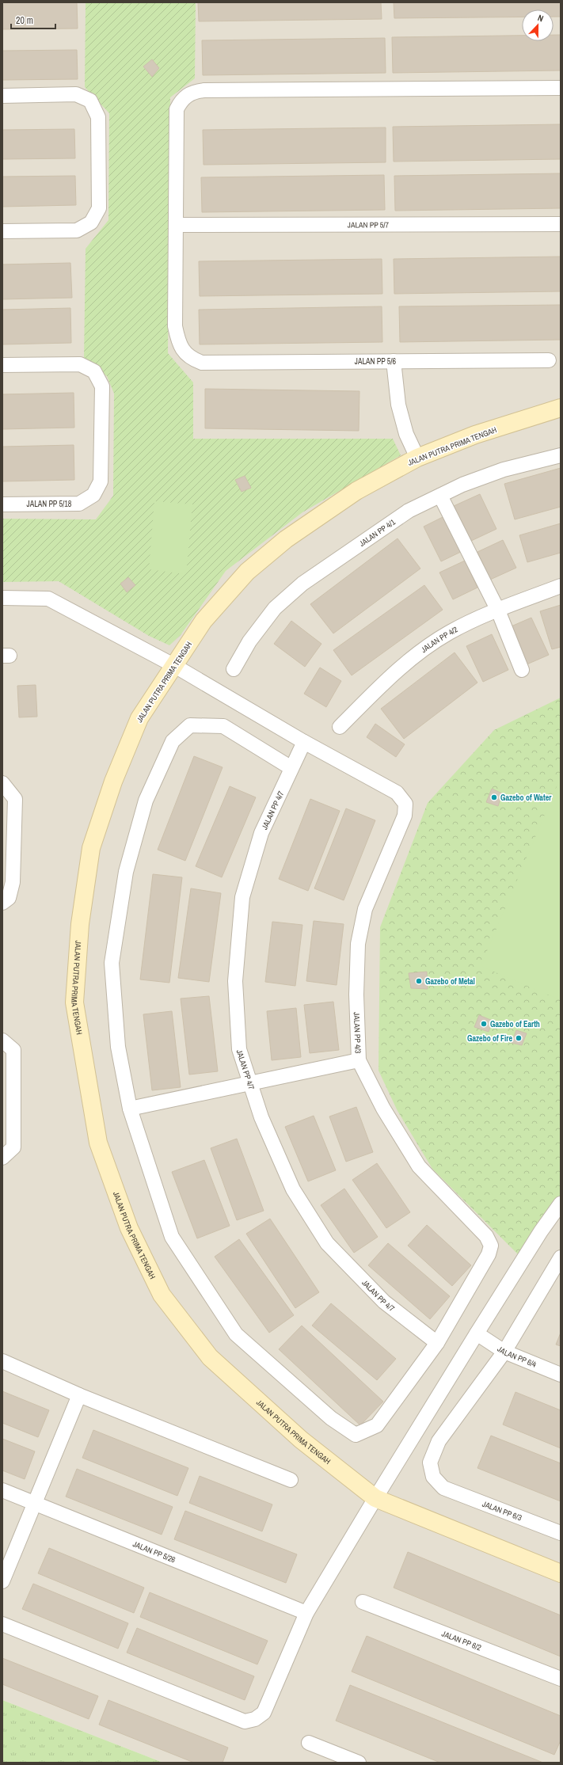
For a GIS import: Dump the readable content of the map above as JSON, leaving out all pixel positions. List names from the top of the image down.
{
  "streets": {
    "street": [
      "JALAN PP 5/7",
      "JALAN PP 5/6",
      "JALAN PUTRA PRIMA TENGAH",
      "JALAN PP 5/18",
      "JALAN PP 4/1",
      "JALAN PP 4/2",
      "JALAN PP 4/7",
      "JALAN PP 4/3",
      "JALAN PP 6/4",
      "JALAN PP 6/3",
      "JALAN PP 5/26",
      "JALAN PP 6/2"
    ]
  },
  "crossings": [
    ["JALAN PP 5/7", "JALAN PP 5/6"],
    ["JALAN PP 4/7", "JALAN PP 4/3"],
    ["JALAN PP 6/4", "JALAN PP 6/3"]
  ],
  "places": [
    "Gazebo of Water",
    "Gazebo of Metal",
    "Gazebo of Earth",
    "Gazebo of Fire"
  ],
  "scale_bar": "20 m",
  "north": "top"
}
